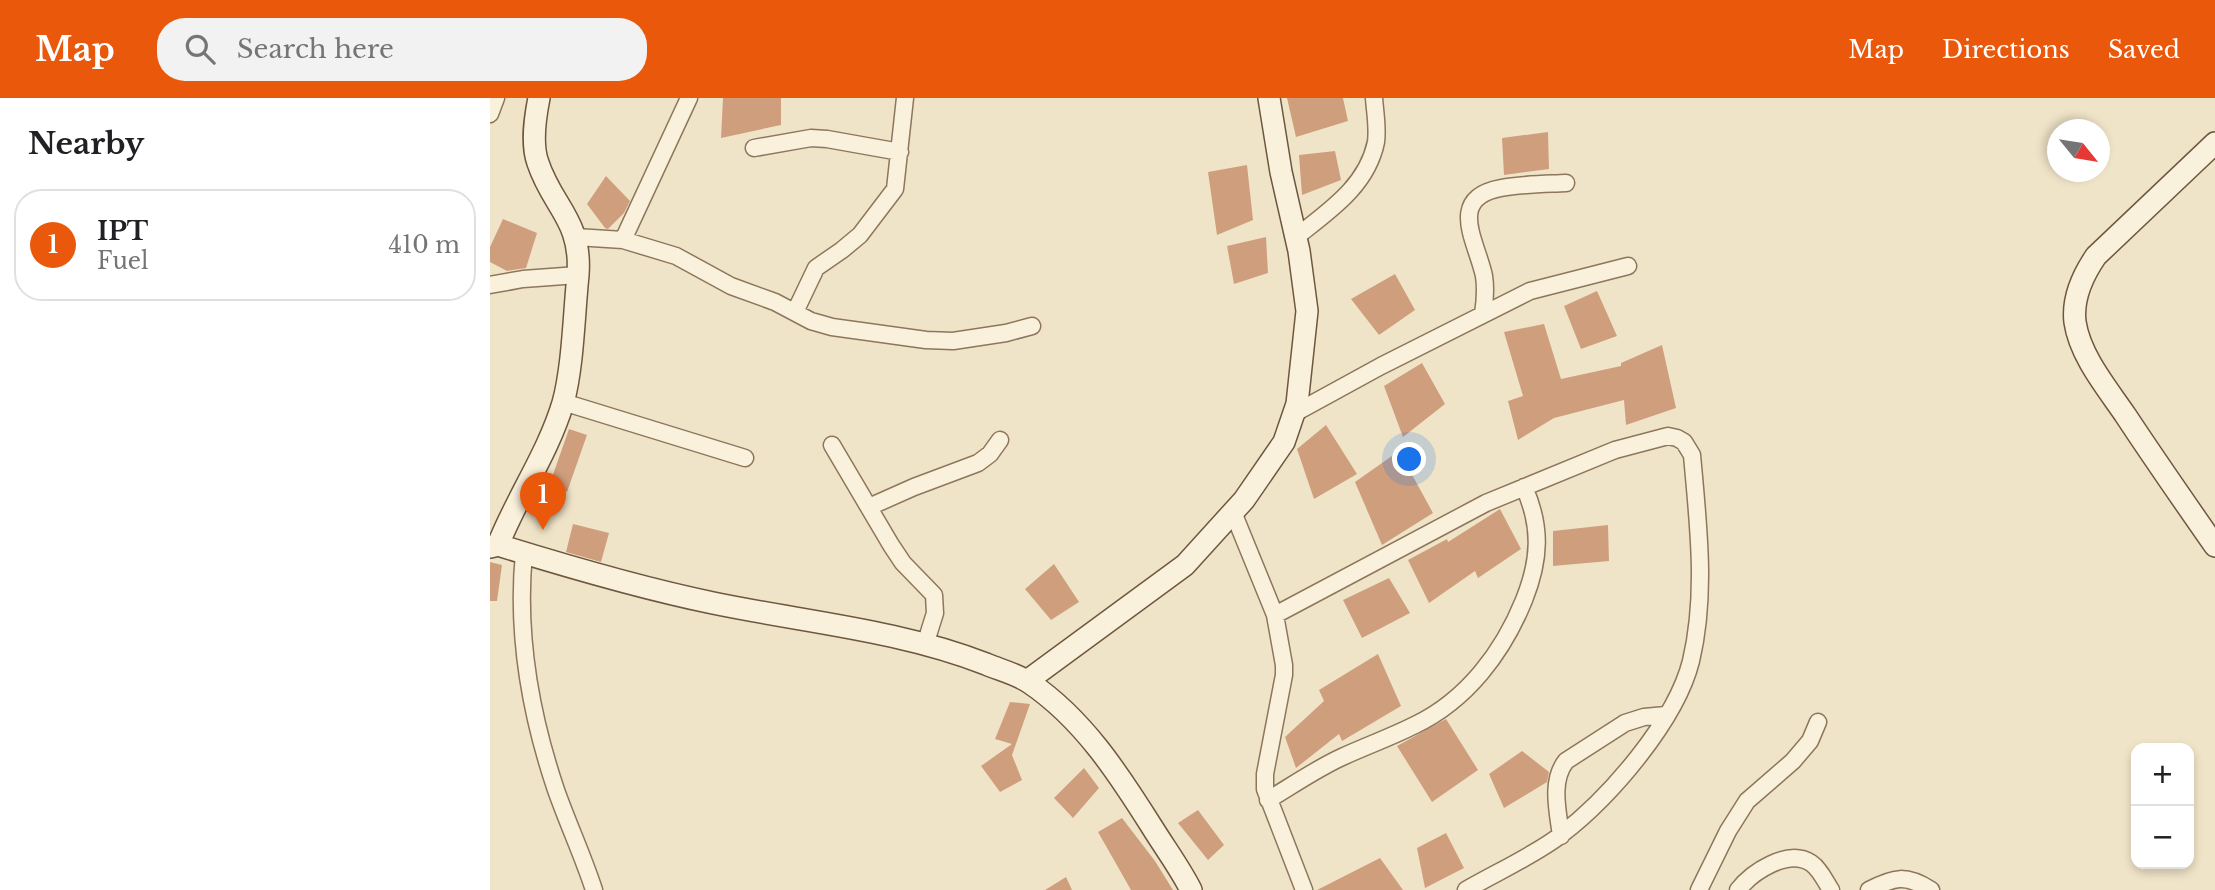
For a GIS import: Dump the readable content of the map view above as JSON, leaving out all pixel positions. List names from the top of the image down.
{
  "north": "bottom right",
  "page": {
    "header": "Map",
    "search": "Search here",
    "nav": ["Map", "Directions", "Saved"],
    "heading": "Nearby",
    "list": [
      {
        "mark": "1",
        "name": "IPT",
        "note": "Fuel",
        "value": "410 m"
      }
    ],
    "pins": "1",
    "map_buttons": ["+", "−"]
  }
}
